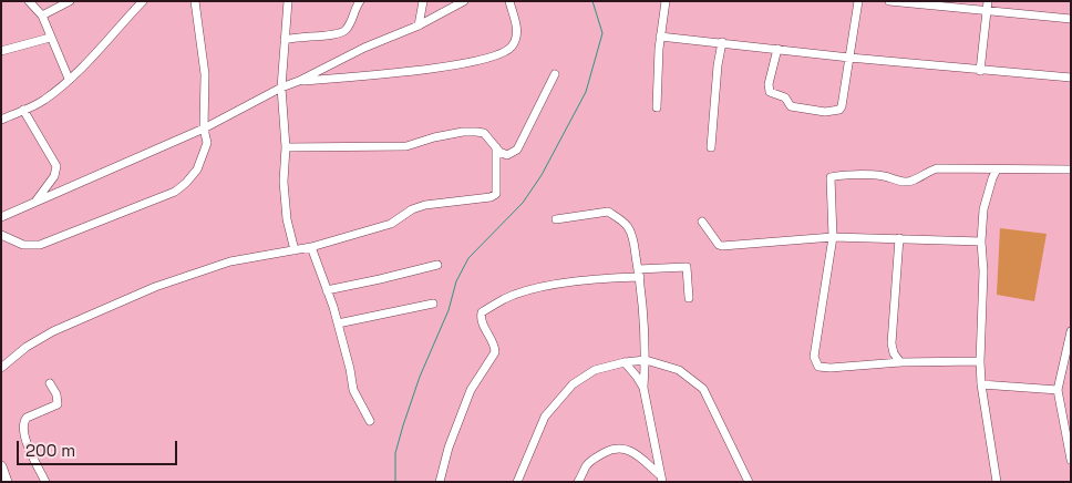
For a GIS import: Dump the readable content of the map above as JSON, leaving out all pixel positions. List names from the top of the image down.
{
  "scale_bar": "200 m"
}
